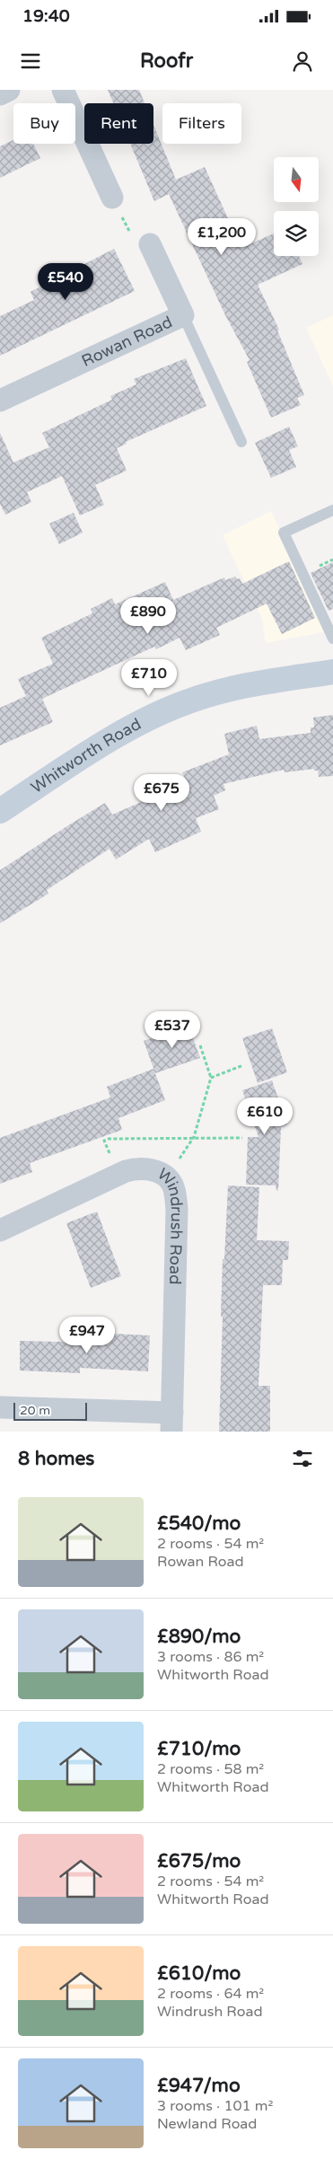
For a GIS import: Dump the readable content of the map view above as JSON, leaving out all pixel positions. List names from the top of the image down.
{
  "streets": {
    "main road": ["Whitworth Road"],
    "street": ["Rowan Road", "Windrush Road"]
  },
  "scale_bar": "20 m",
  "north": "bottom",
  "page": {
    "status": "19:40",
    "header": "Roofr",
    "chip": ["Buy", "Rent", "Filters"],
    "price": [
      "£1,200",
      "£540",
      "£890",
      "£710",
      "£675",
      "£537",
      "£610",
      "£947"
    ],
    "scale": "20 m",
    "heading": "8 homes",
    "list": [
      {
        "name": "£540/mo",
        "note": "2 rooms · 54 m² · Rowan Road"
      },
      {
        "name": "£890/mo",
        "note": "3 rooms · 86 m² · Whitworth Road"
      },
      {
        "name": "£710/mo",
        "note": "2 rooms · 58 m² · Whitworth Road"
      },
      {
        "name": "£675/mo",
        "note": "2 rooms · 54 m² · Whitworth Road"
      },
      {
        "name": "£610/mo",
        "note": "2 rooms · 64 m² · Windrush Road"
      },
      {
        "name": "£947/mo",
        "note": "3 rooms · 101 m² · Newland Road"
      }
    ]
  }
}
